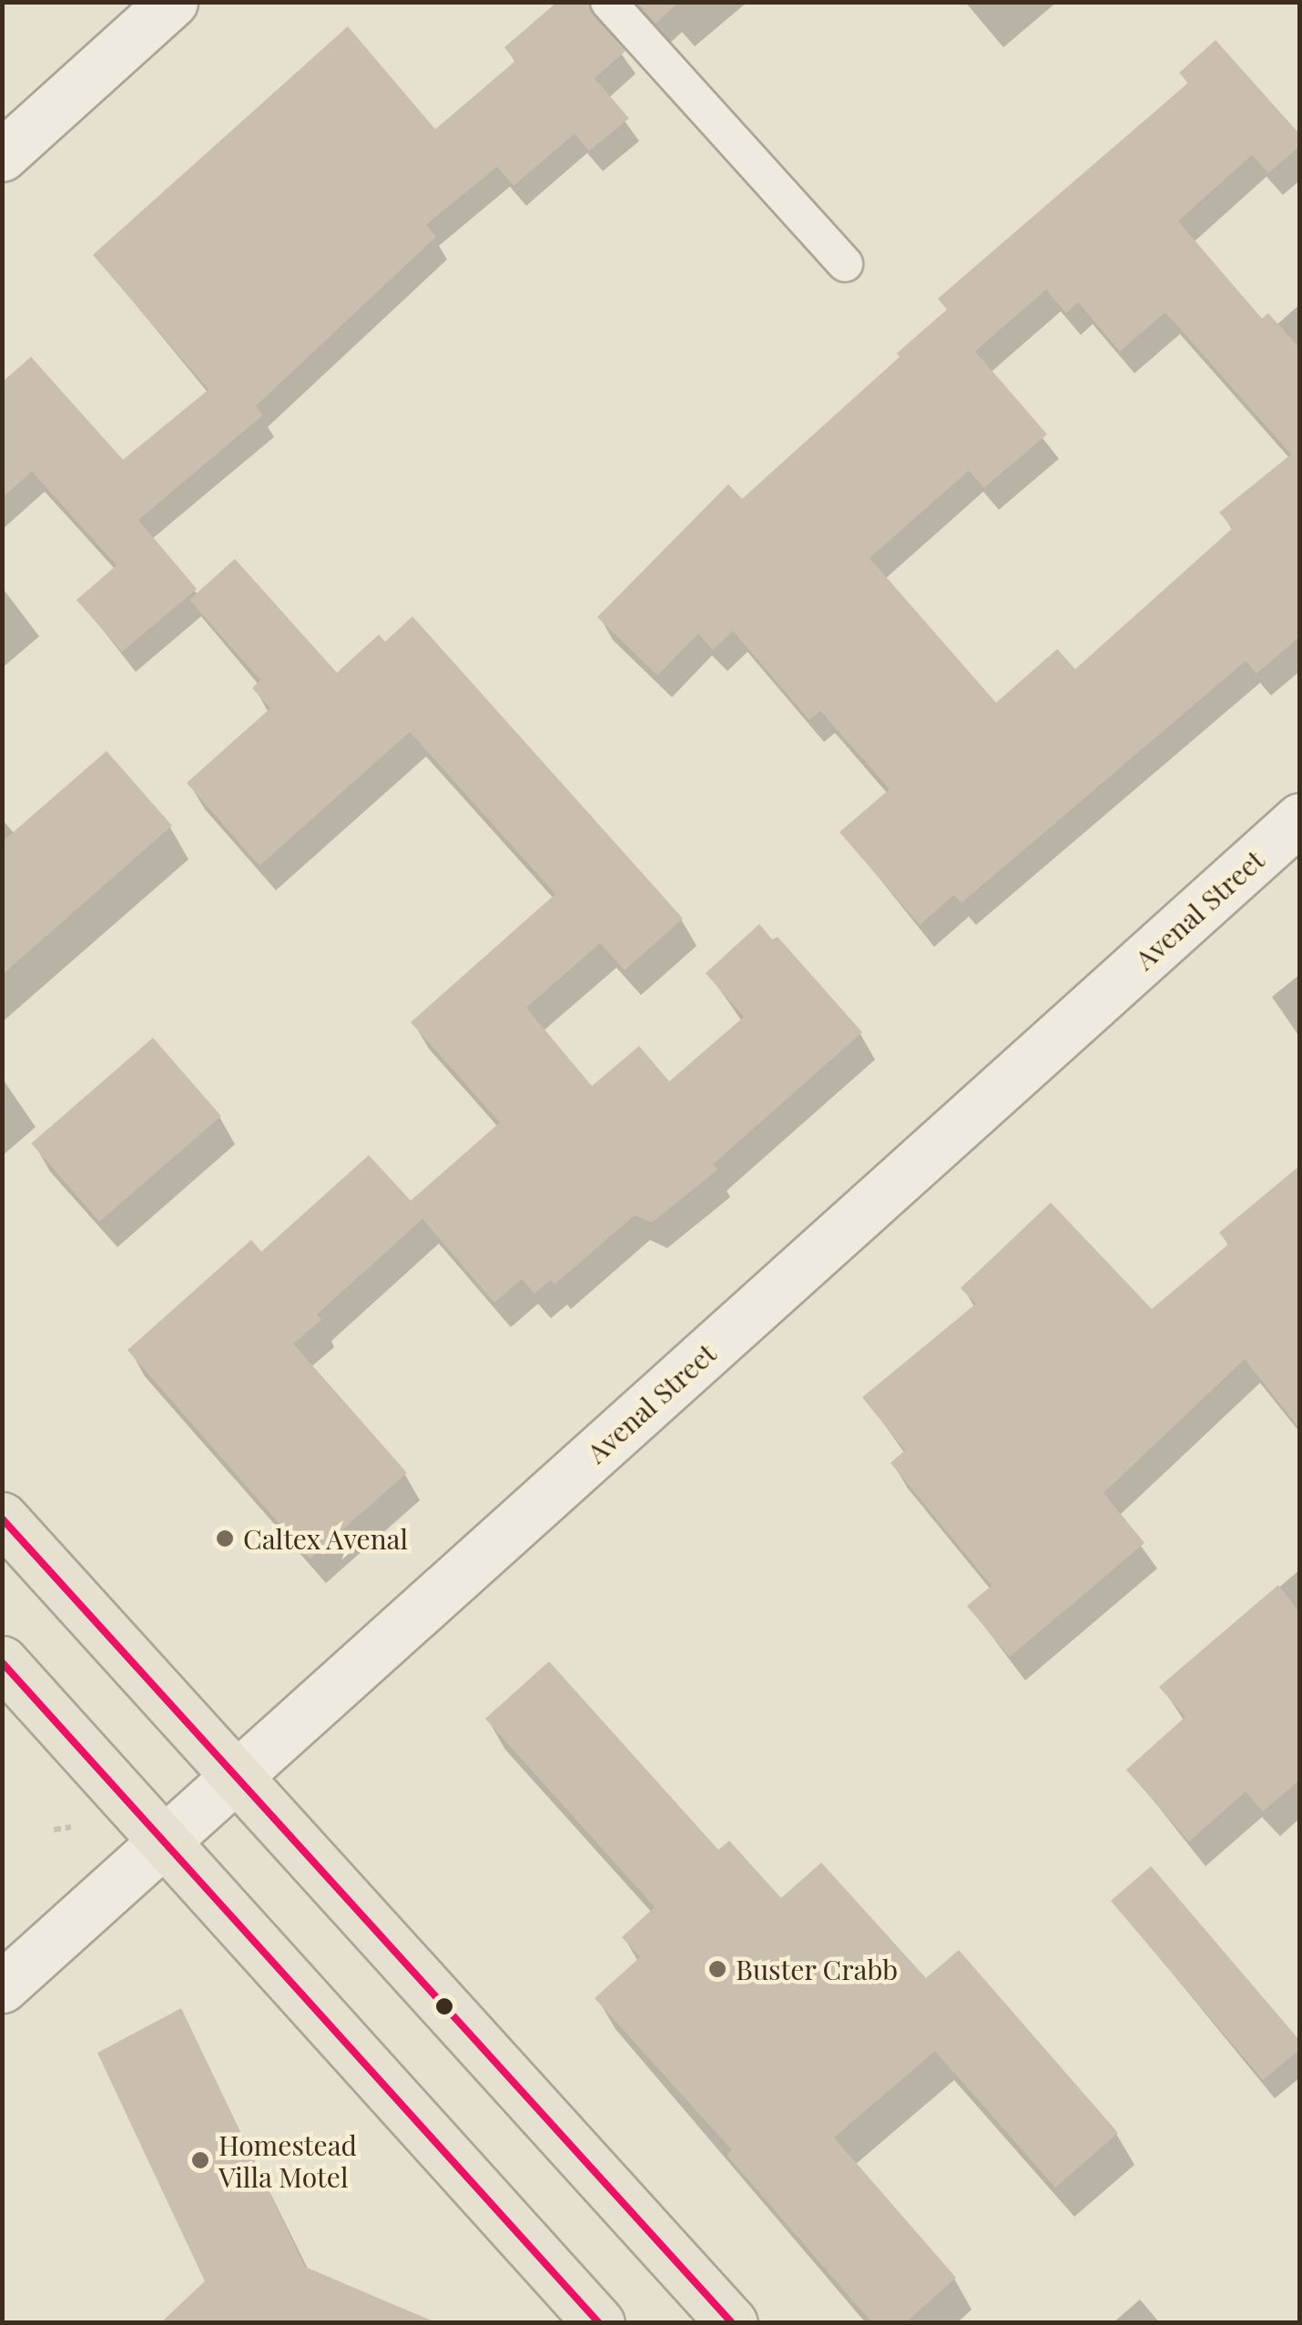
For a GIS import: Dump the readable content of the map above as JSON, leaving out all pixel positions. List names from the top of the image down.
{
  "streets": {
    "street": ["Avenal Street"]
  },
  "places": ["Caltex Avenal", "Buster Crabb", "Homestead Villa Motel"]
}
